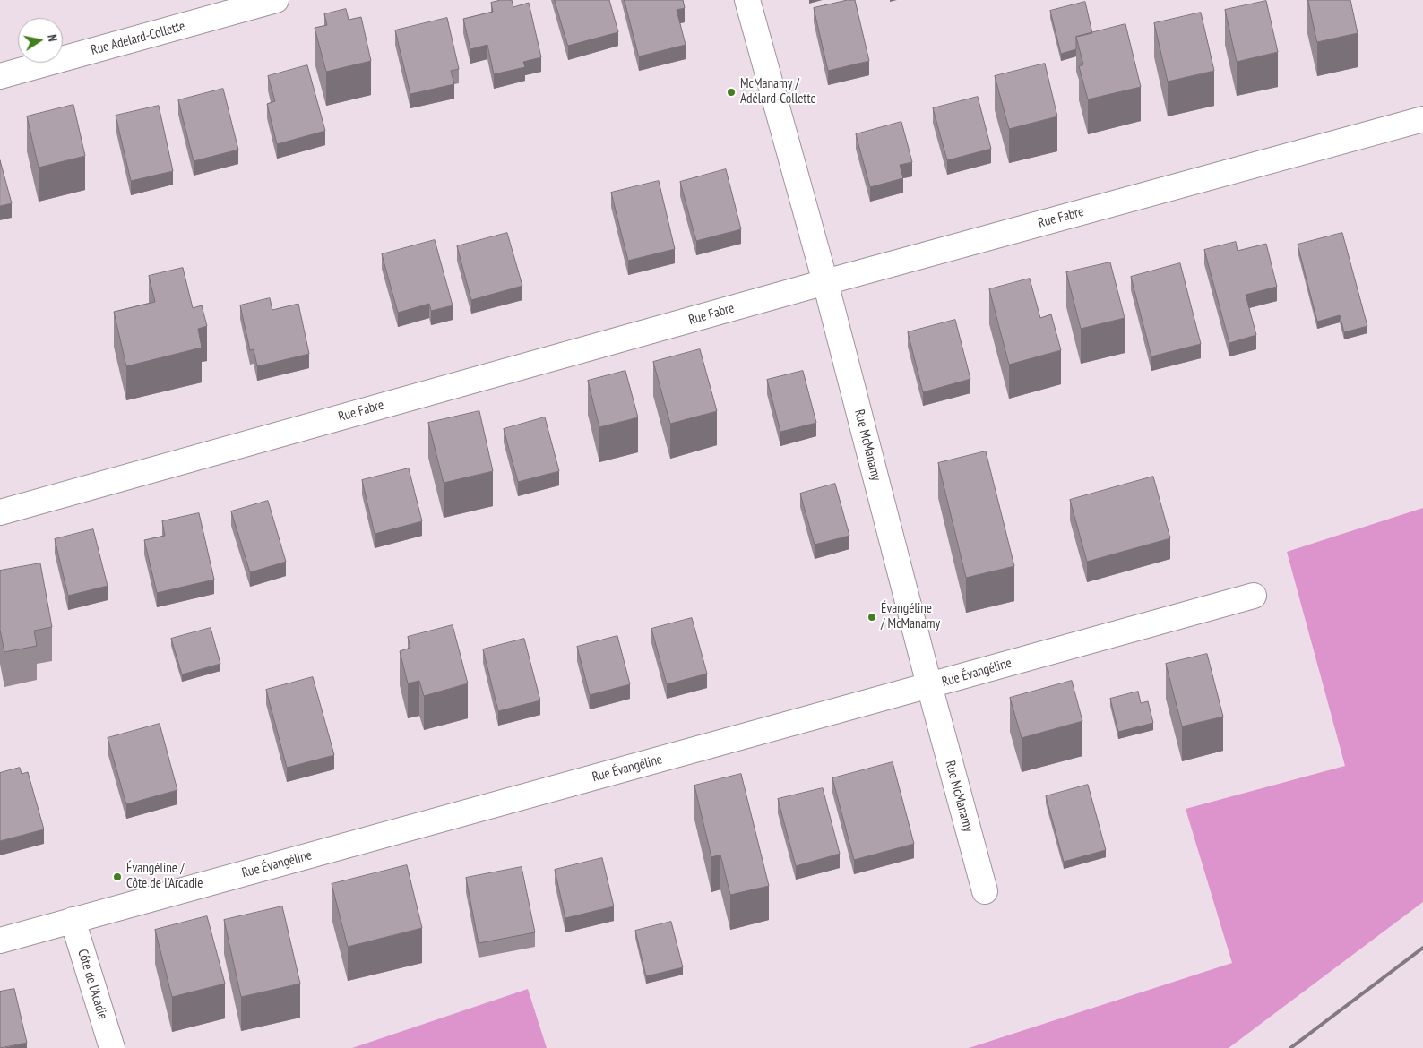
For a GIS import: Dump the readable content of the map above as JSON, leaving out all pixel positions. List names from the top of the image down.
{
  "streets": {
    "street": [
      "Rue Adélard-Collette",
      "Rue Fabre",
      "Rue McManamy",
      "Rue Évangéline",
      "Côte de l'Acadie"
    ]
  },
  "crossings": [
    ["Rue Fabre", "Rue McManamy"],
    ["Rue McManamy", "Rue Évangéline"],
    ["Rue Évangéline", "Côte de l'Acadie"]
  ],
  "places": ["McManamy / Adélard-Collette", "Évangéline / McManamy", "Évangéline / Côte de l'Arcadie"],
  "north": "right"
}
